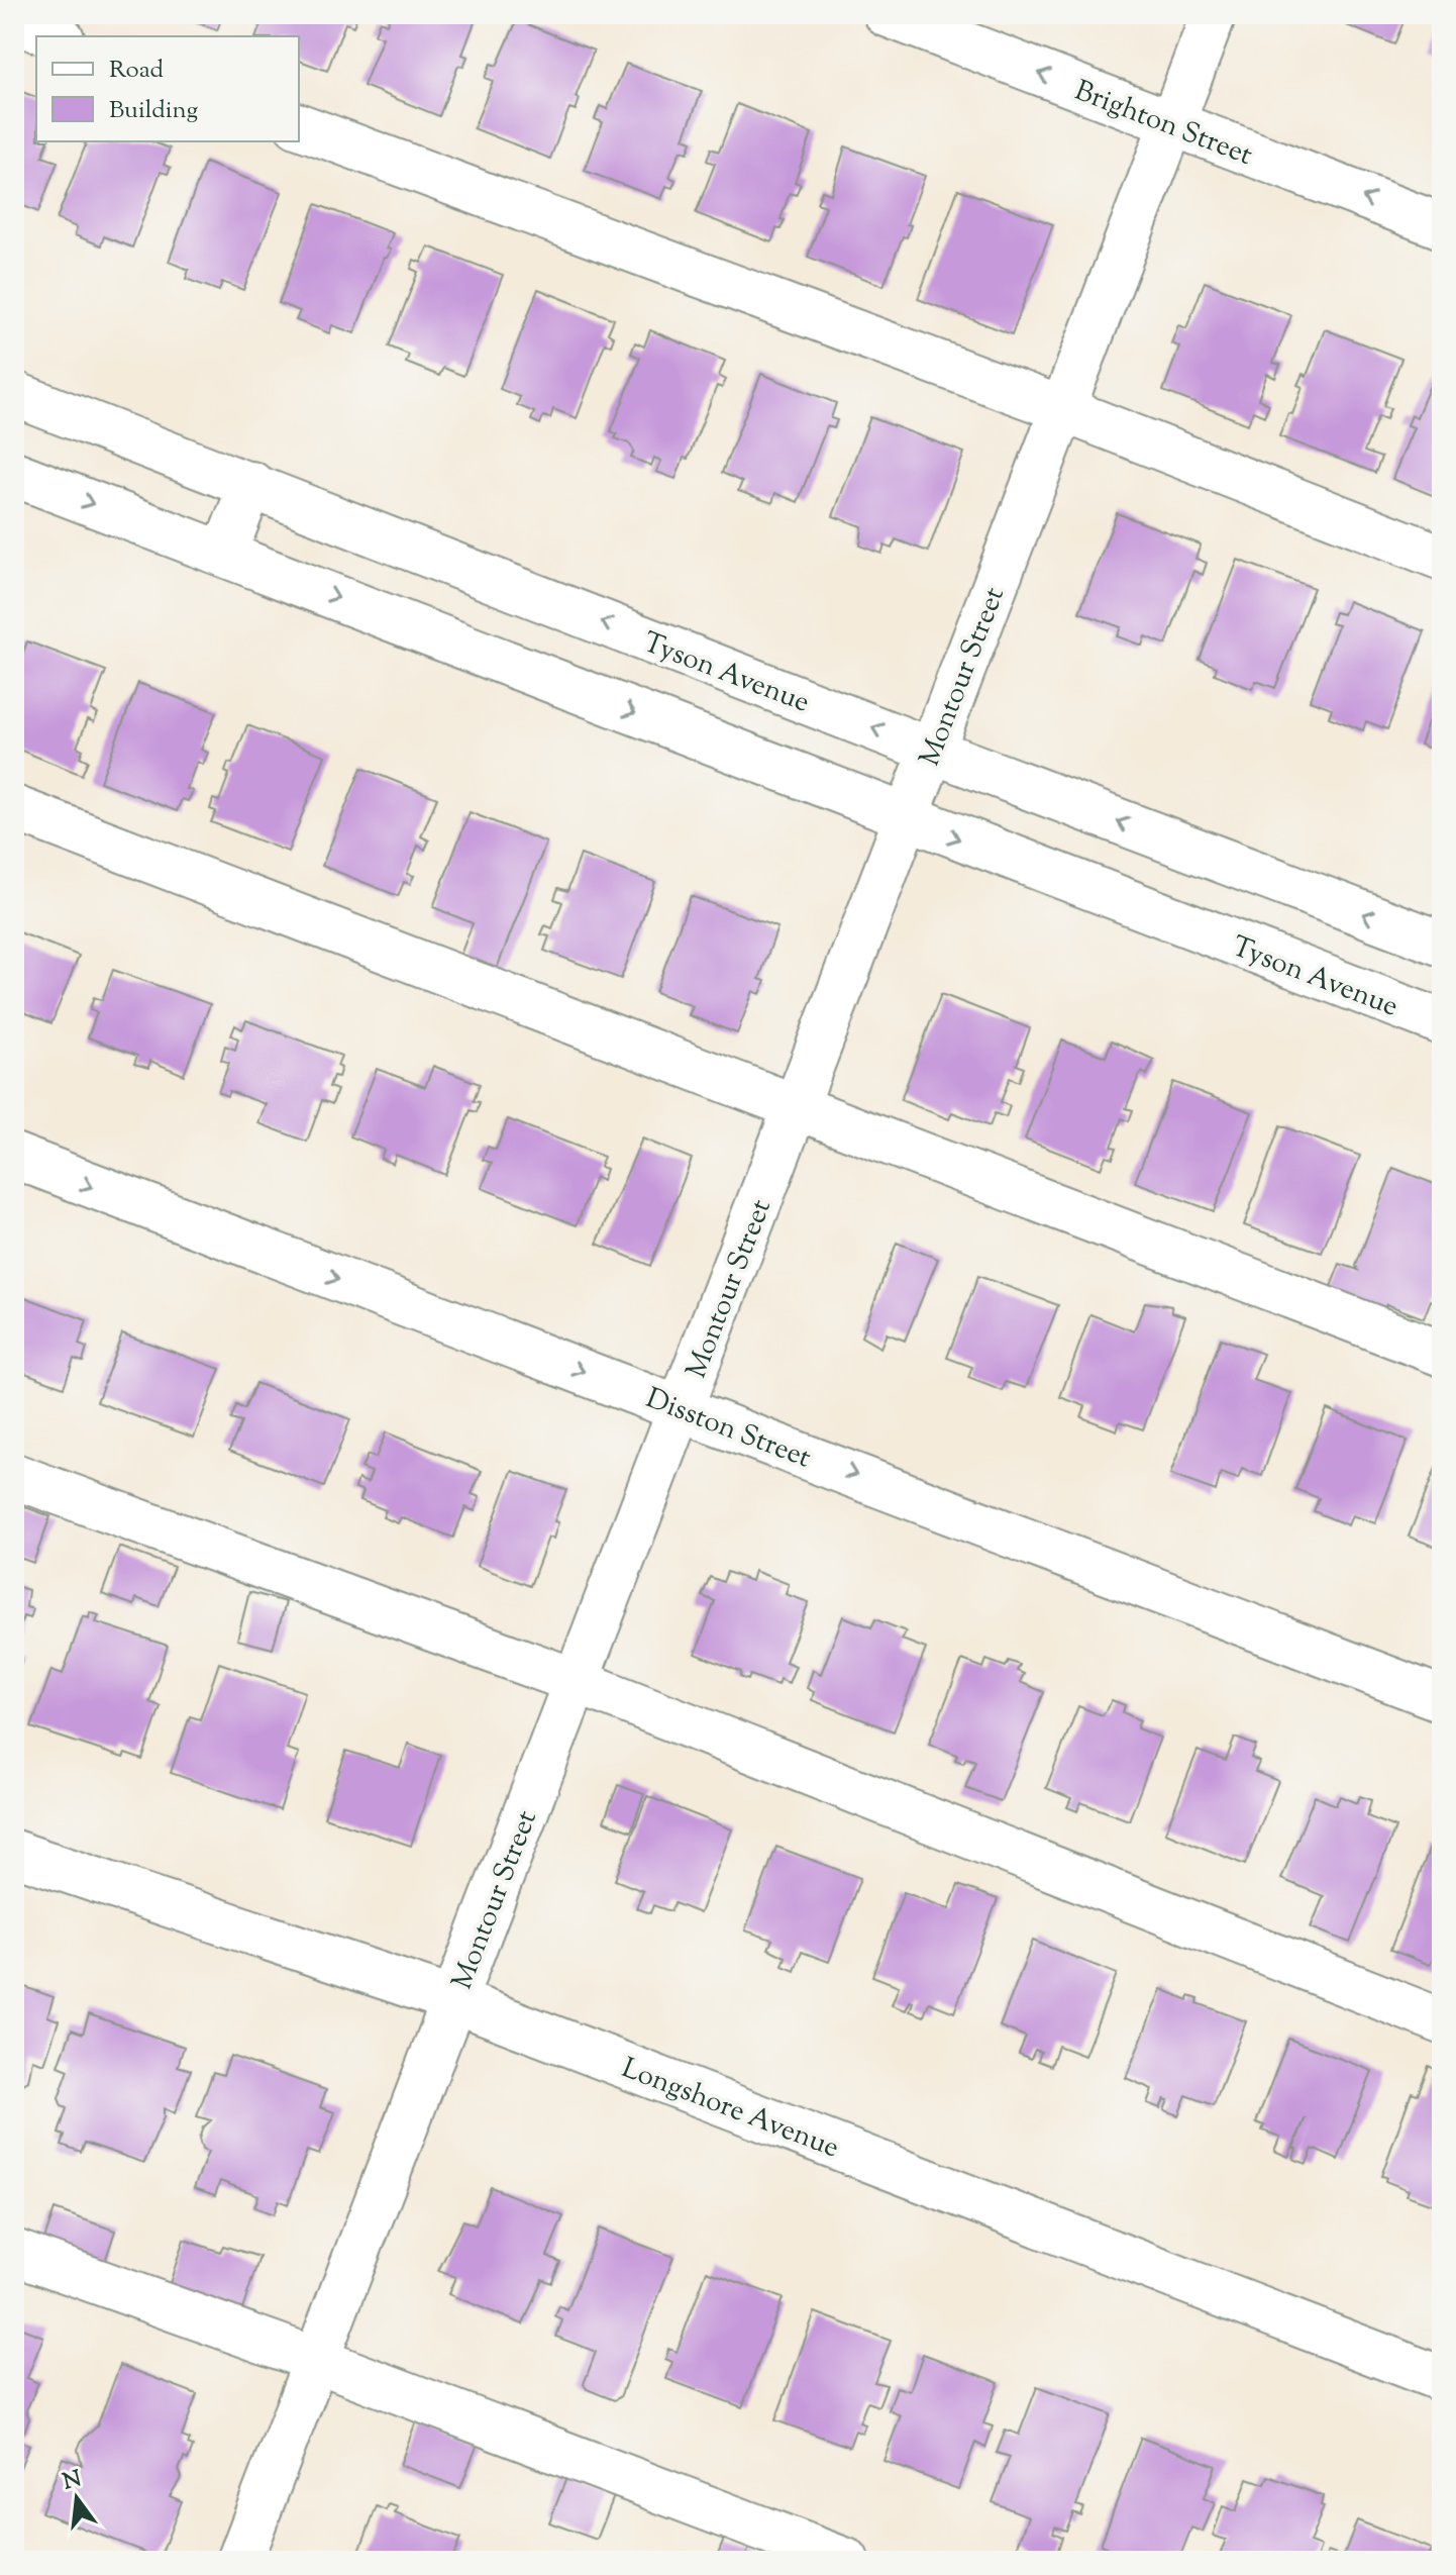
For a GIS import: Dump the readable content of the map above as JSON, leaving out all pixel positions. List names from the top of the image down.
{
  "streets": {
    "street": [
      "Brighton Street",
      "Tyson Avenue",
      "Montour Street",
      "Disston Street",
      "Longshore Avenue"
    ]
  },
  "crossings": [
    ["Brighton Street", "Montour Street"],
    ["Tyson Avenue", "Montour Street"],
    ["Montour Street", "Disston Street"],
    ["Montour Street", "Longshore Avenue"]
  ],
  "legend": ["Road", "Building"],
  "north": "top"
}
